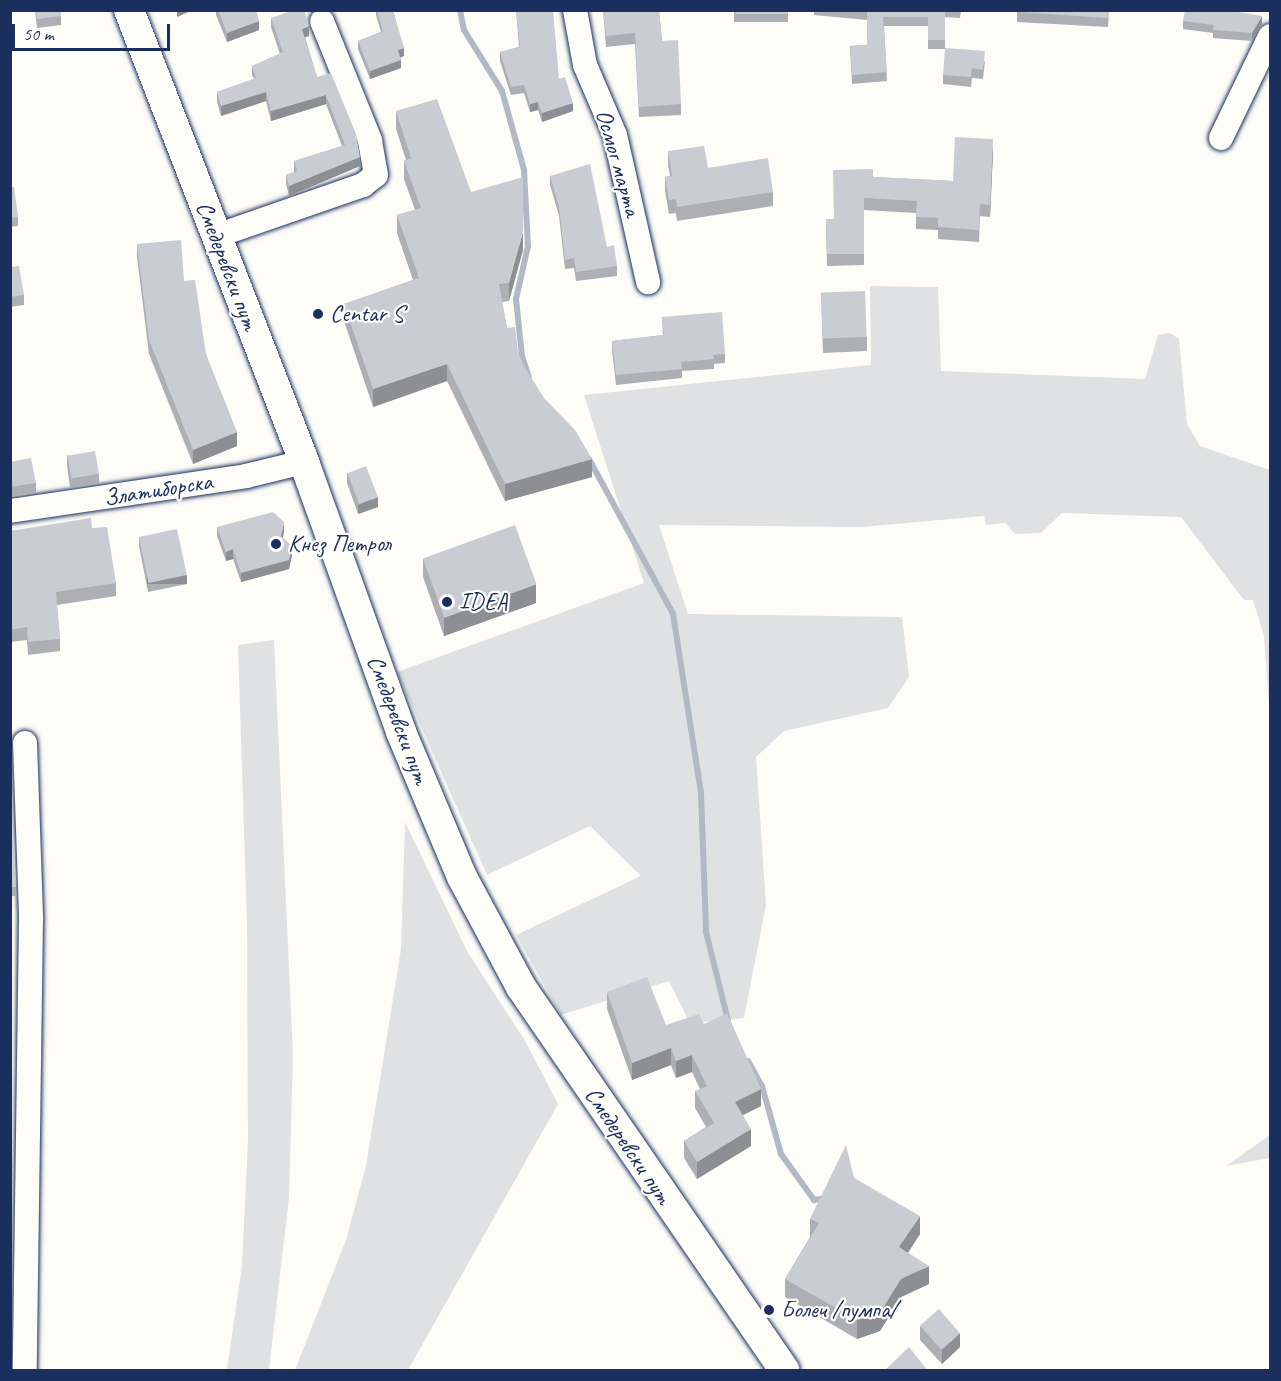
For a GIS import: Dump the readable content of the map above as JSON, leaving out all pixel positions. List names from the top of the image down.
{
  "streets": {
    "main road": ["Смедеревски пут"],
    "street": ["Осмог марта", "Златиборска"]
  },
  "crossings": [
    ["Смедеревски пут", "Златиборска"]
  ],
  "places": [
    "Centar S",
    "Кнез Петрол",
    "IDEA",
    "Болеч /пумпа/"
  ],
  "scale_bar": "50 m"
}
